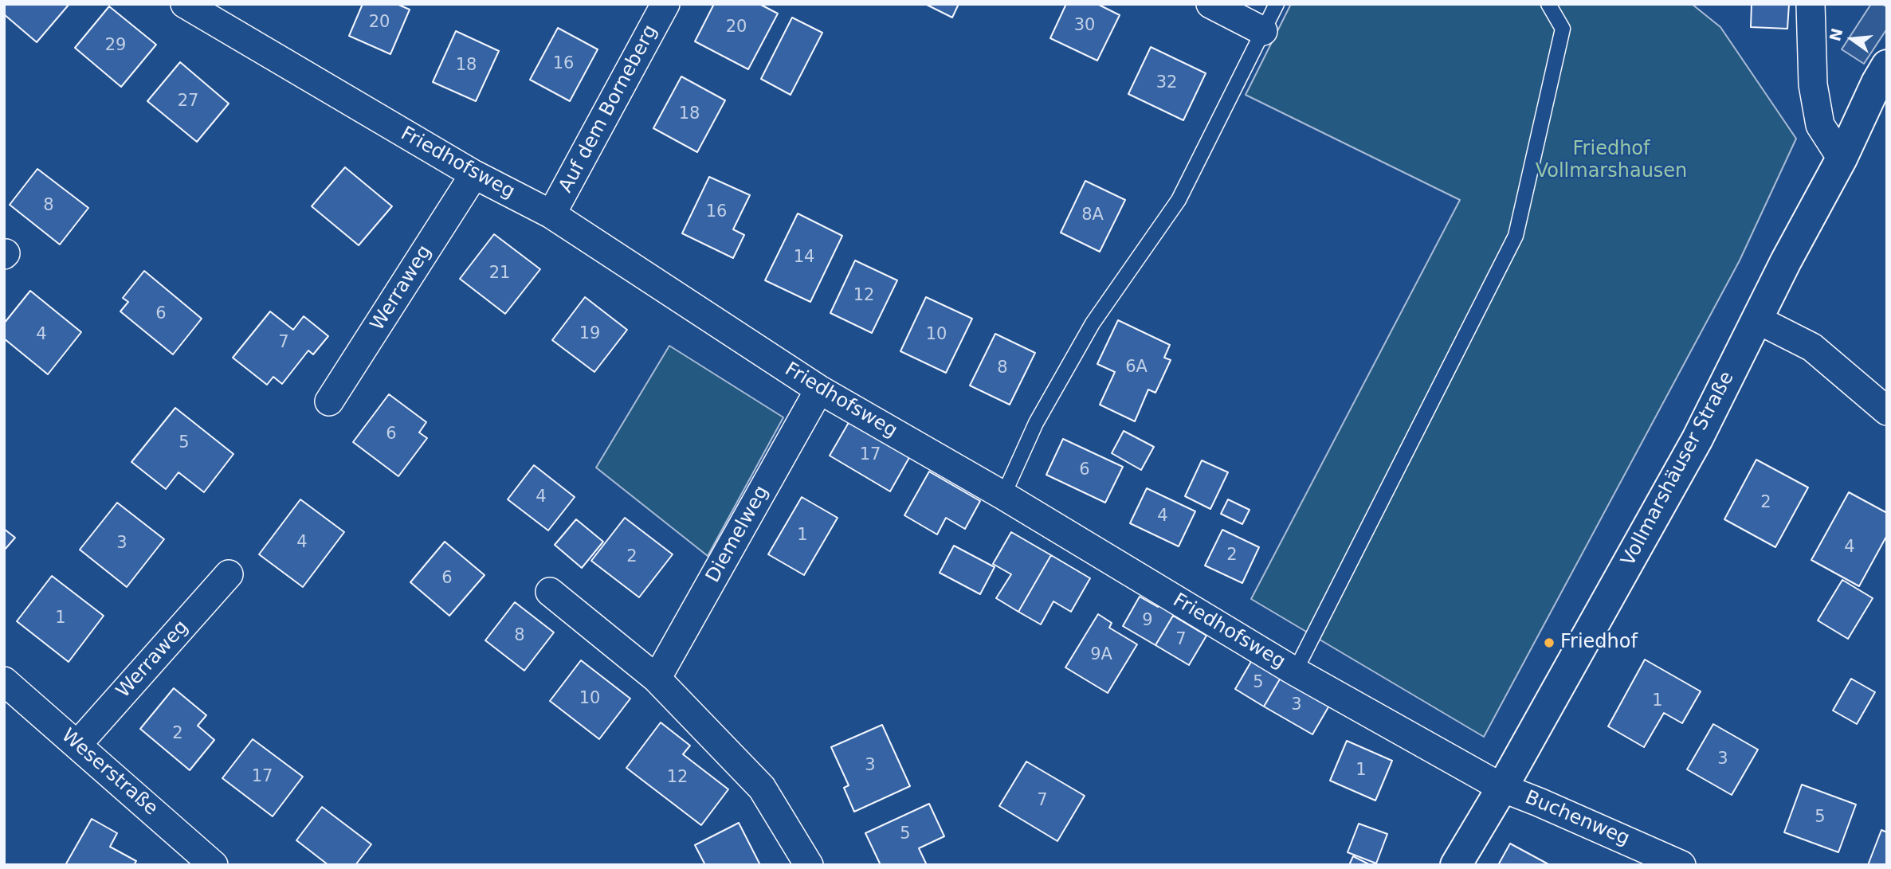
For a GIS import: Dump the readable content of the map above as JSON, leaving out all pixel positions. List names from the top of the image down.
{
  "streets": {
    "main road": ["Vollmarshäuser Straße"],
    "street": [
      "Auf dem Borneberg",
      "Friedhofsweg",
      "Werraweg",
      "Diemelweg",
      "Weserstraße",
      "Buchenweg"
    ]
  },
  "crossings": [
    ["Auf dem Borneberg", "Friedhofsweg"],
    ["Friedhofsweg", "Werraweg"],
    ["Friedhofsweg", "Vollmarshäuser Straße"],
    ["Friedhofsweg", "Diemelweg"],
    ["Friedhofsweg", "Buchenweg"],
    ["Werraweg", "Weserstraße"],
    ["Vollmarshäuser Straße", "Buchenweg"]
  ],
  "parks": ["Friedhof Vollmarshausen"],
  "places": ["Friedhof"],
  "house_numbers": [
    "20",
    "30",
    "20",
    "29",
    "16",
    "18",
    "32",
    "27",
    "18",
    "8",
    "16",
    "8A",
    "14",
    "21",
    "12",
    "6",
    "19",
    "4",
    "10",
    "7",
    "6A",
    "8",
    "6",
    "5",
    "17",
    "6",
    "4",
    "2",
    "4",
    "1",
    "4",
    "3",
    "4",
    "2",
    "2",
    "6",
    "1",
    "9",
    "8",
    "7",
    "9A",
    "5",
    "10",
    "1",
    "3",
    "2",
    "3",
    "3",
    "1",
    "17",
    "12",
    "7",
    "5",
    "5"
  ],
  "north": "left"
}
